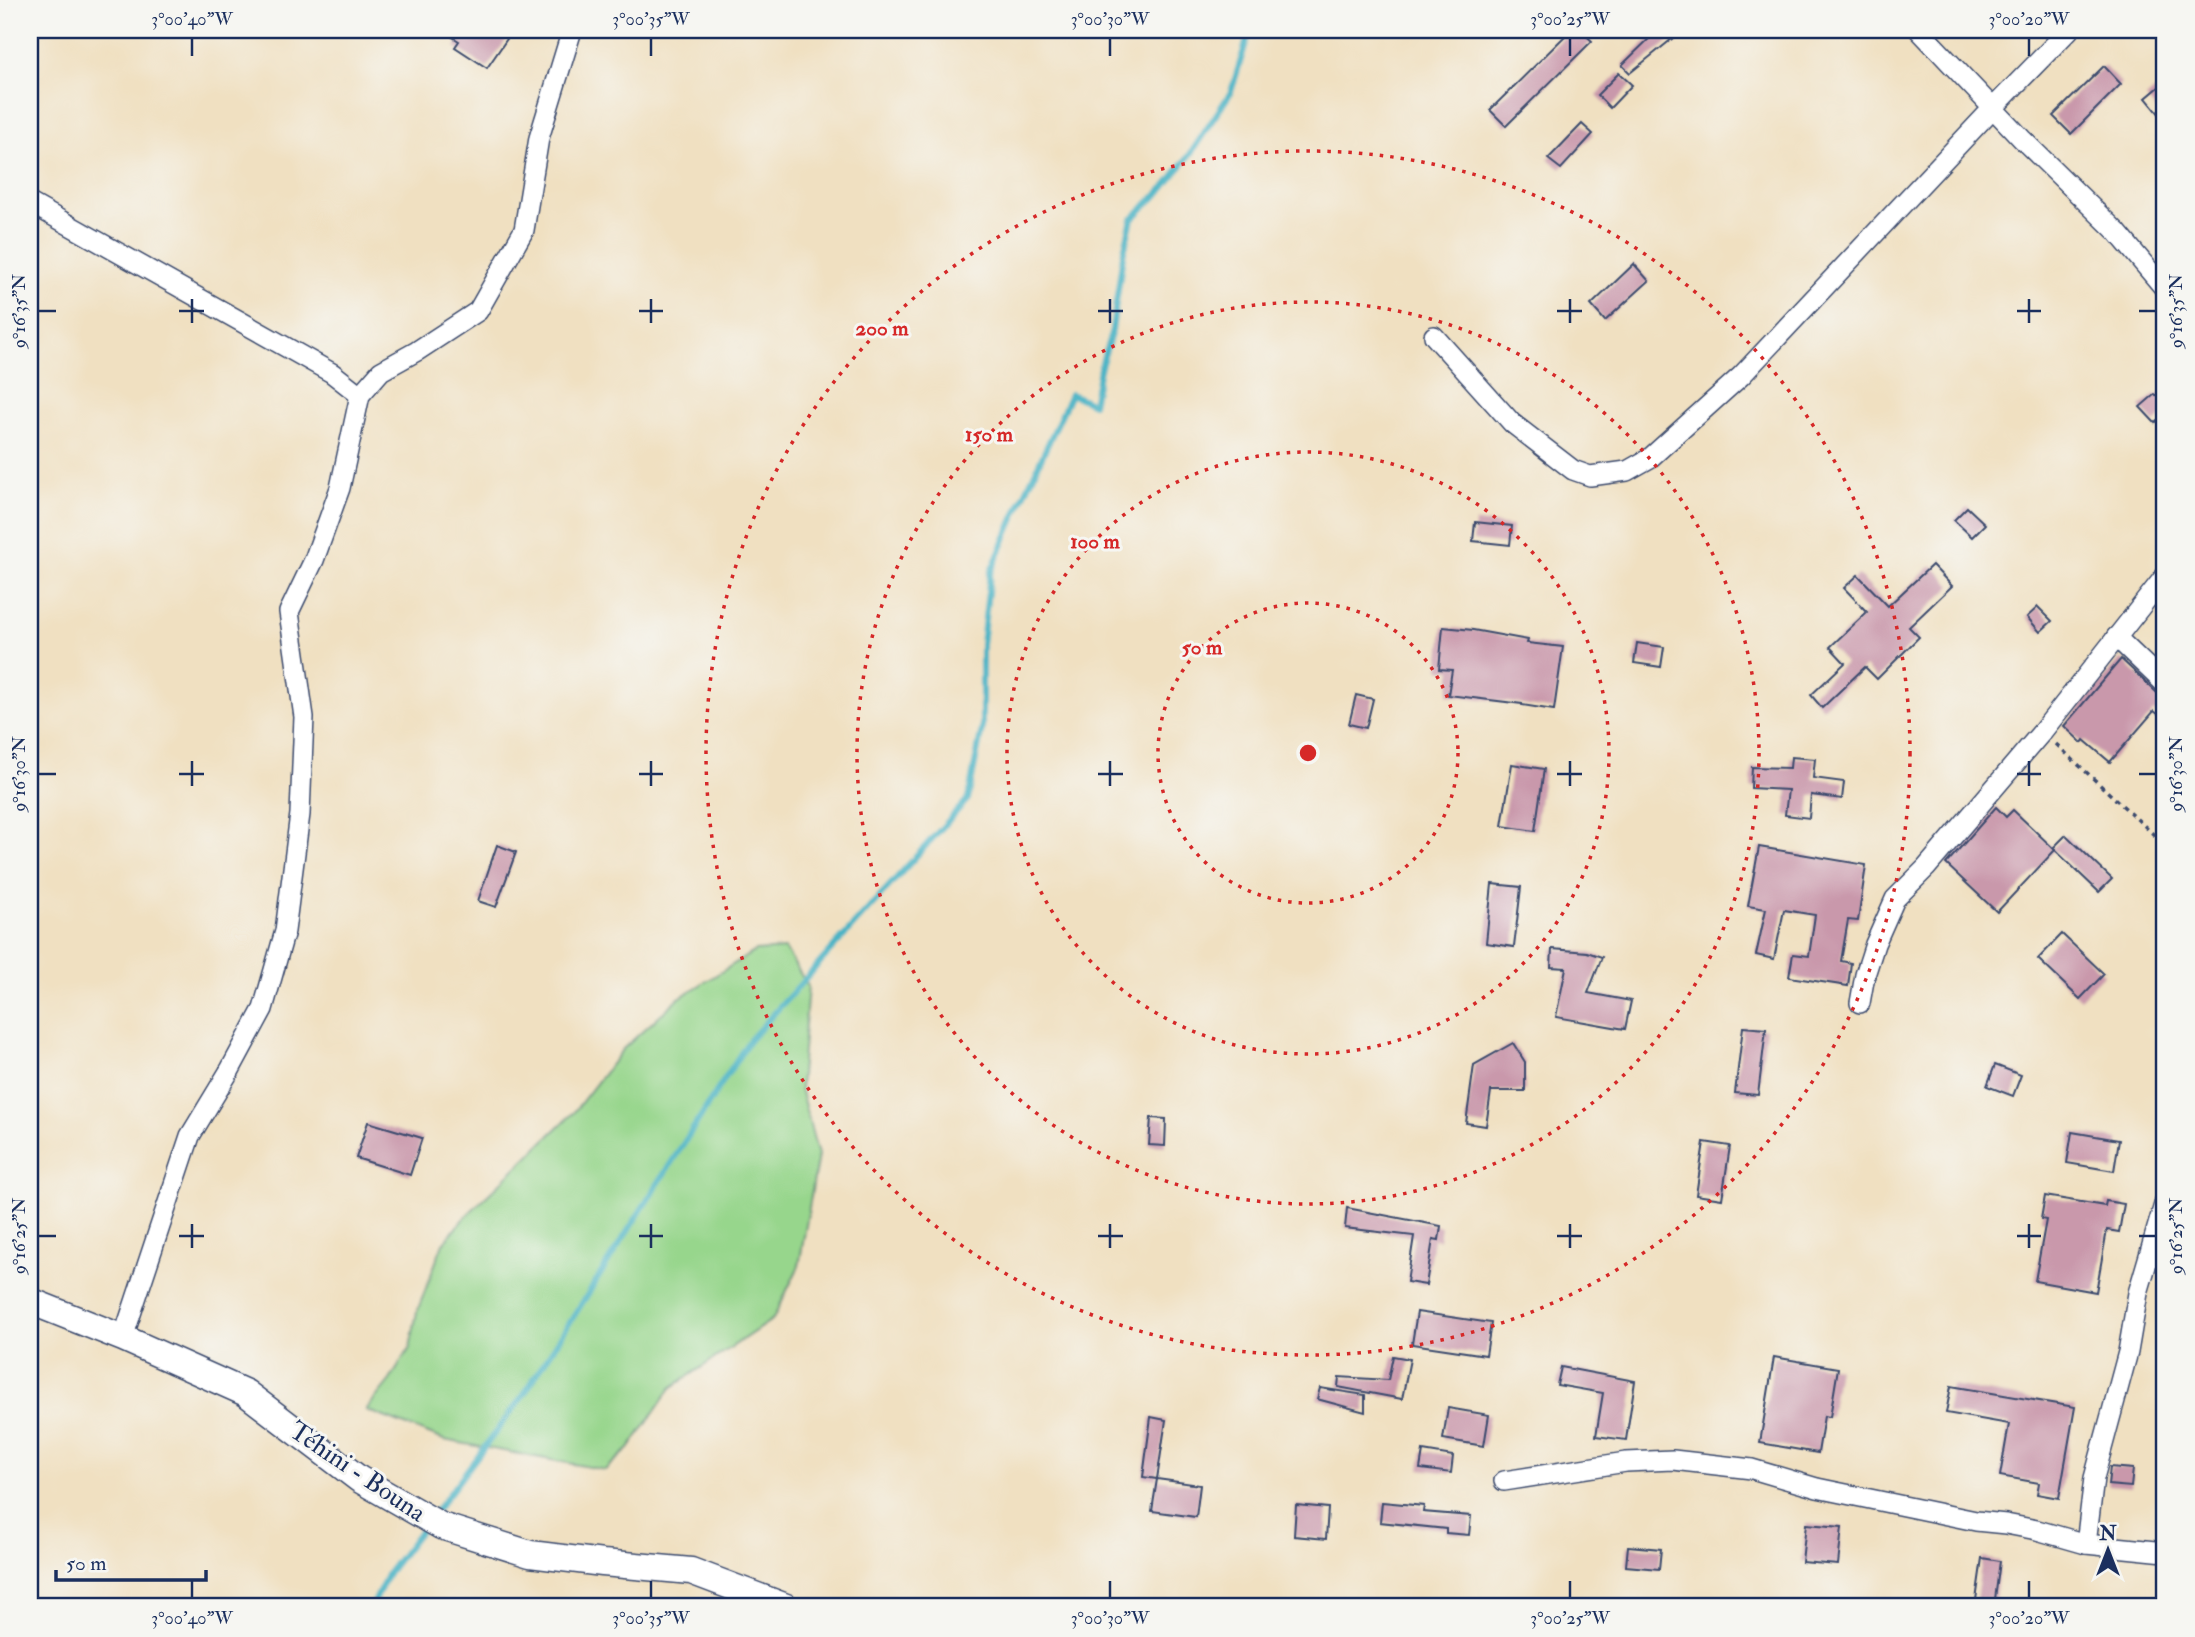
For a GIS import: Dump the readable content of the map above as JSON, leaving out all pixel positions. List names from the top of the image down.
{
  "streets": {
    "street": ["Téhini - Bouna"]
  },
  "scale_bar": "50 m",
  "north": "top",
  "coordinates": [
    "3°00'40\"W",
    "3°00'35\"W",
    "3°00'30\"W",
    "3°00'25\"W",
    "3°00'20\"W",
    "9°16'35\"N",
    "9°16'30\"N",
    "9°16'25\"N"
  ],
  "rings": [
    "200 m",
    "150 m",
    "100 m",
    "50 m"
  ]
}
